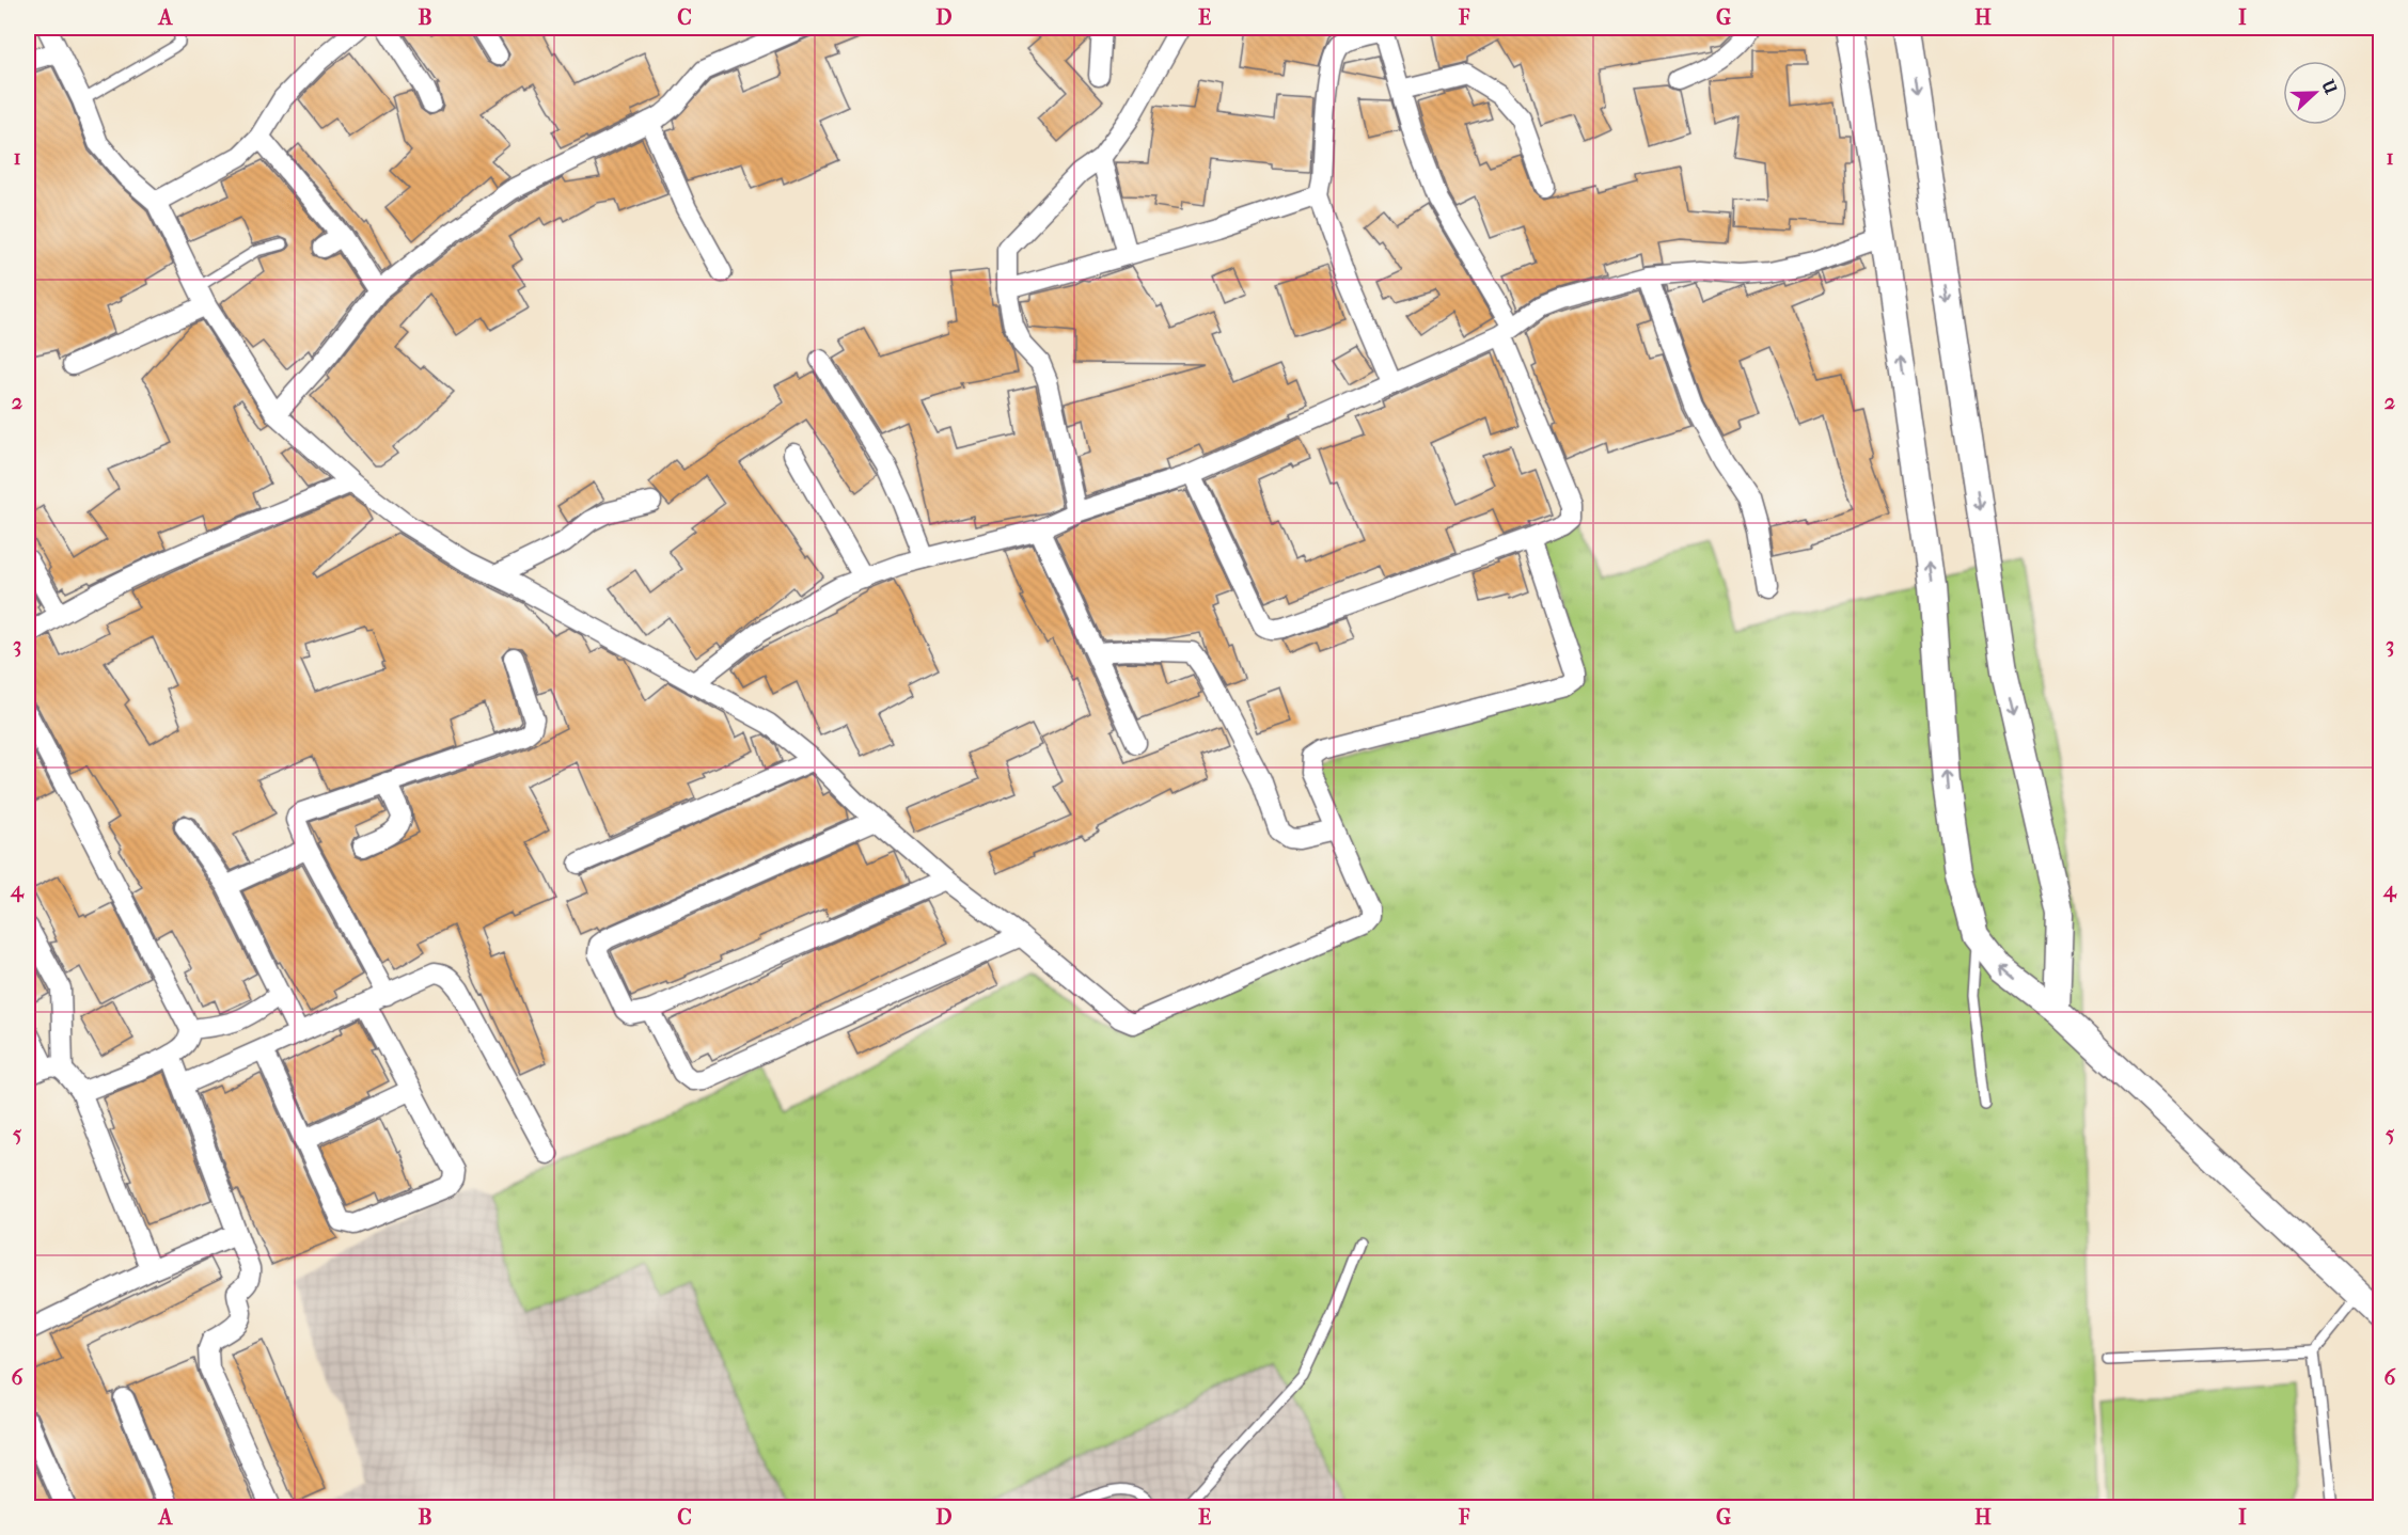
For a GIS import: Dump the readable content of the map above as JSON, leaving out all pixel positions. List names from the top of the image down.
{
  "north": "right",
  "grid": {
    "columns": [
      "A",
      "B",
      "C",
      "D",
      "E",
      "F",
      "G",
      "H",
      "I"
    ],
    "rows": [
      "1",
      "2",
      "3",
      "4",
      "5",
      "6"
    ]
  }
}
